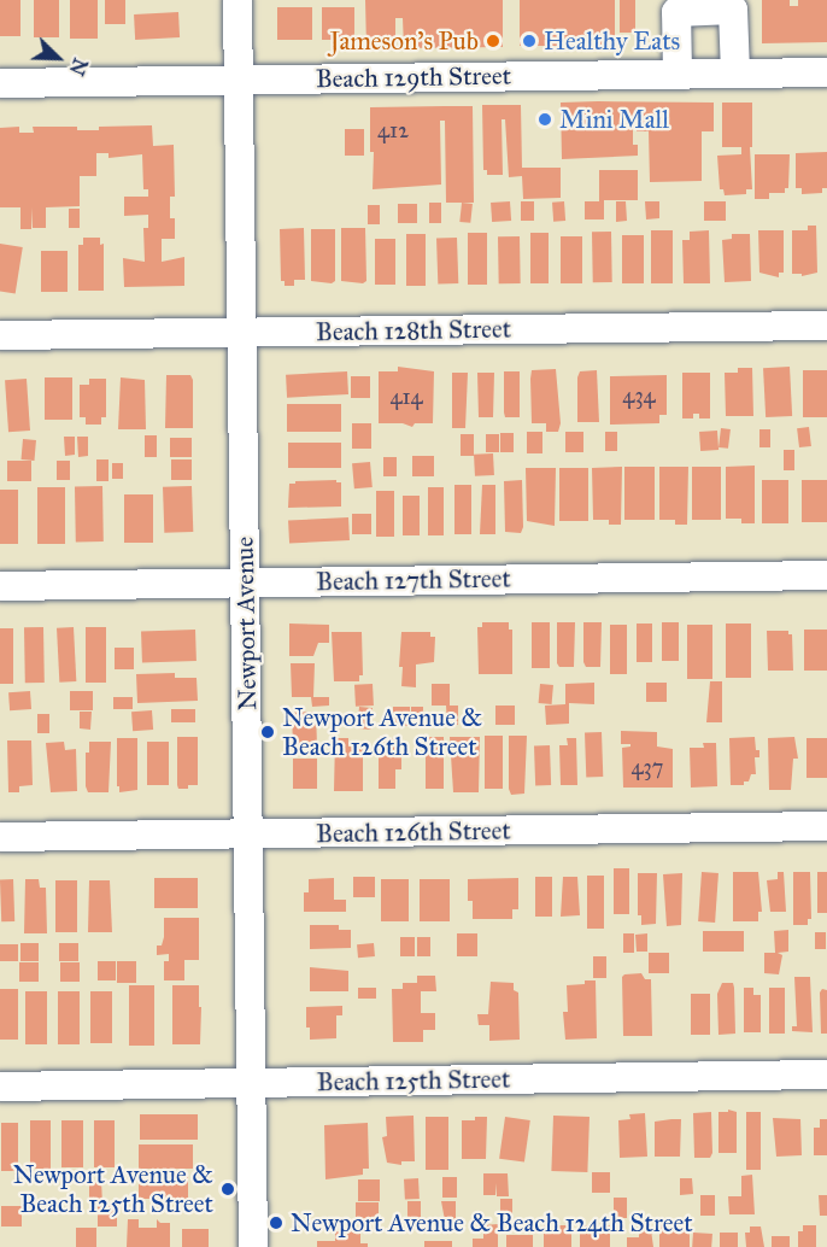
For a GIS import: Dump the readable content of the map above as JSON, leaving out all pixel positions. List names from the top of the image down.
{
  "streets": {
    "street": [
      "Beach 129th Street",
      "Beach 128th Street",
      "Beach 127th Street",
      "Newport Avenue",
      "Beach 126th Street",
      "Beach 125th Street"
    ]
  },
  "crossings": [
    ["Beach 129th Street", "Newport Avenue"],
    ["Beach 128th Street", "Newport Avenue"],
    ["Beach 127th Street", "Newport Avenue"],
    ["Newport Avenue", "Beach 126th Street"],
    ["Newport Avenue", "Beach 125th Street"]
  ],
  "places": [
    "Jameson's Pub",
    "Healthy Eats",
    "Mini Mall",
    "Newport Avenue & Beach 126th Street",
    "Newport Avenue & Beach 125th Street",
    "Newport Avenue & Beach 124th Street"
  ],
  "house_numbers": [
    "412",
    "434",
    "414",
    "437"
  ],
  "north": "bottom right"
}
